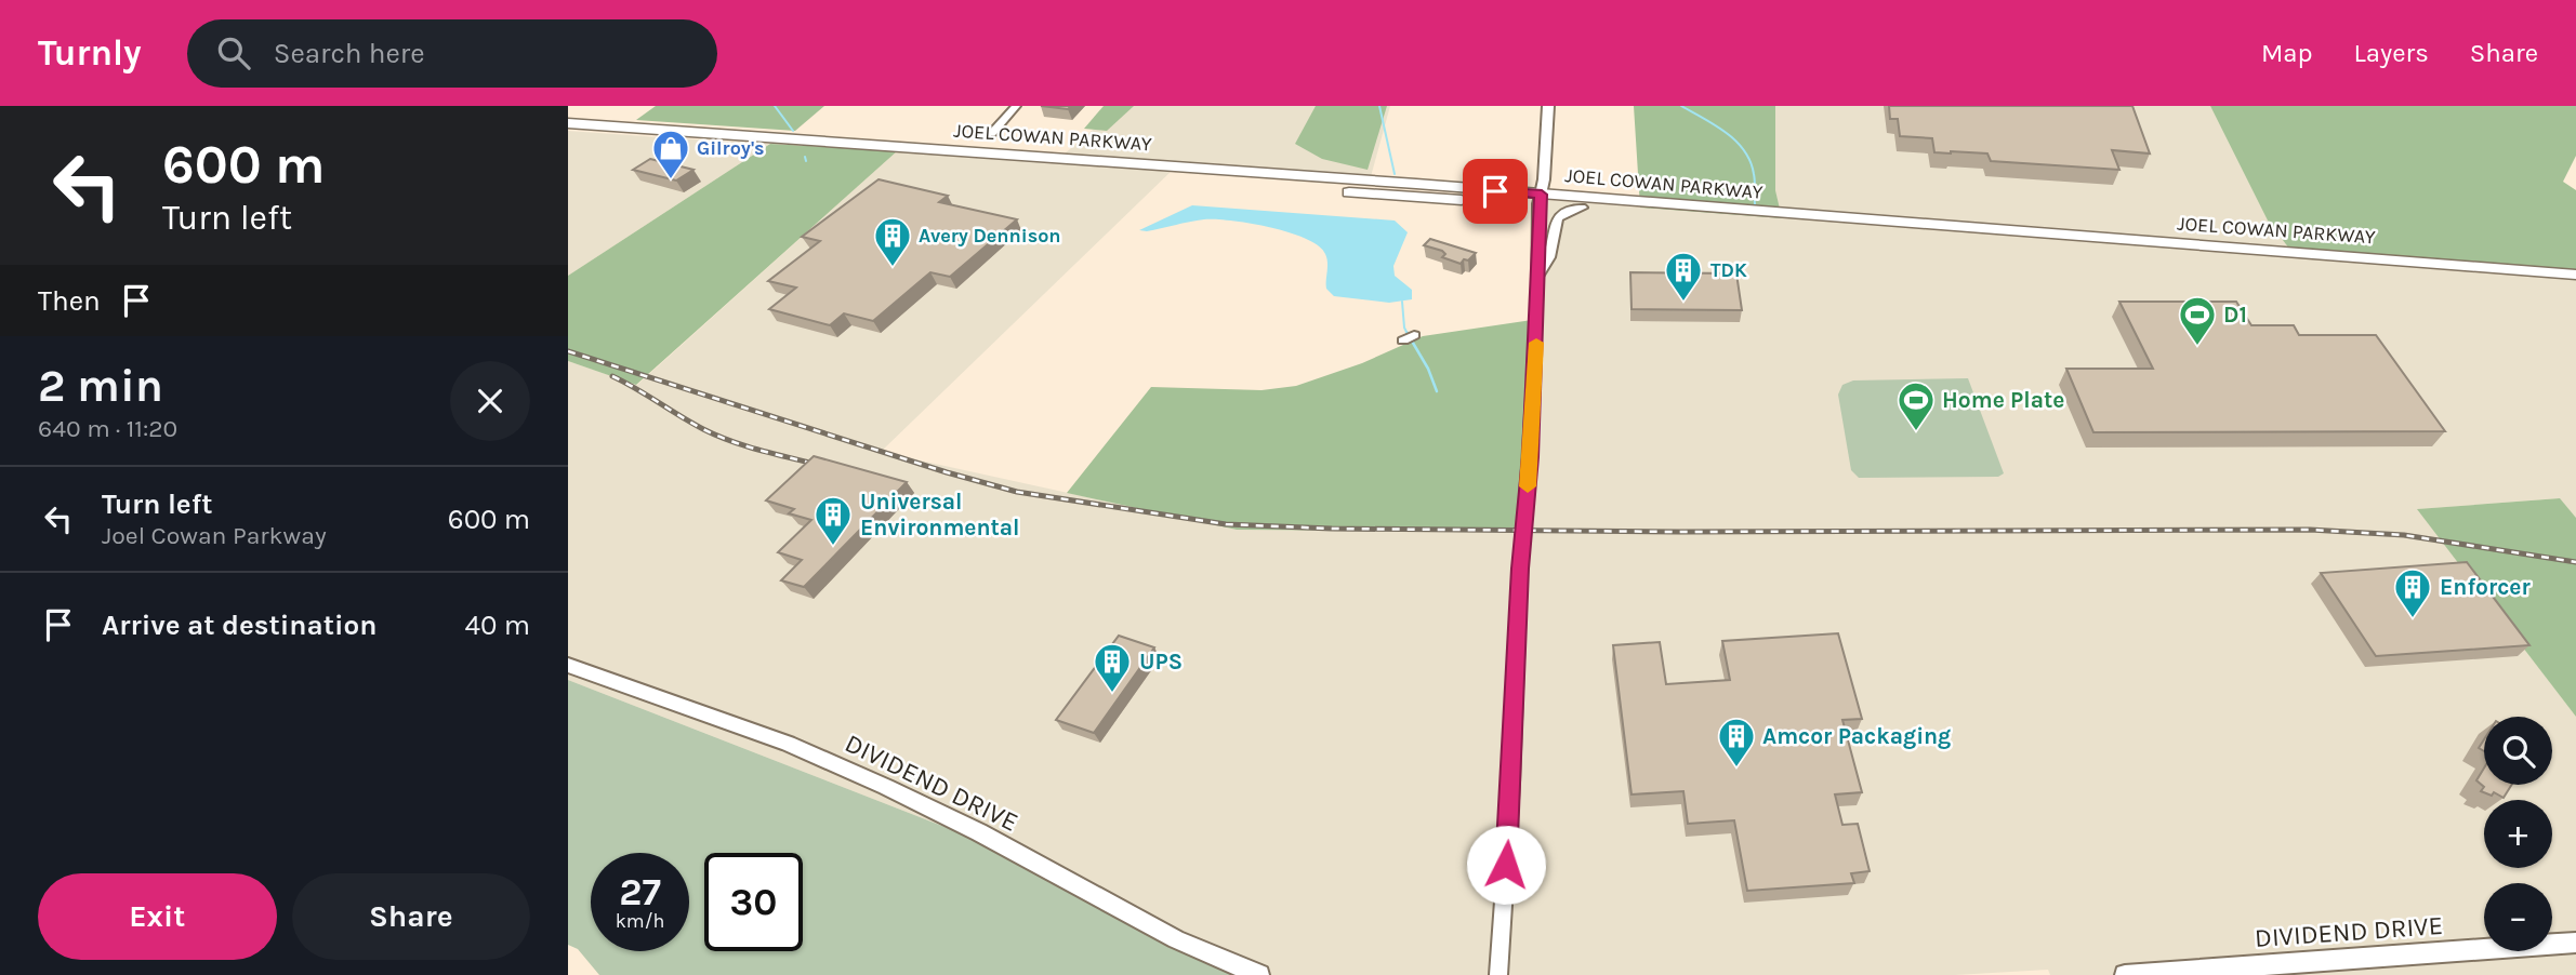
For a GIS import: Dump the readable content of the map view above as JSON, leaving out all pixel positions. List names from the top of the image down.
{
  "streets": {
    "main road": ["JOEL COWAN PARKWAY"],
    "street": ["DIVIDEND DRIVE"]
  },
  "places": {
    "shop": ["Gilroy's"],
    "building": [
      "Avery Dennison",
      "TDK",
      "Universal Environmental",
      "Enforcer",
      "UPS",
      "Amcor Packaging"
    ],
    "sports": ["D1", "Home Plate"]
  },
  "page": {
    "header": "Turnly",
    "search": "Search here",
    "nav": ["Map", "Layers", "Share"],
    "turn": ["600 m", "Turn left"],
    "then": "Then",
    "heading": ["2 min", "640 m · 11:20"],
    "list": [
      {
        "name": "Turn left",
        "note": "Joel Cowan Parkway",
        "value": "600 m"
      },
      {
        "name": "Arrive at destination",
        "value": "40 m"
      }
    ],
    "map_buttons": ["+", "−"],
    "speed": "27 km/h",
    "limit": "30",
    "buttons": ["Exit", "Share"]
  }
}
